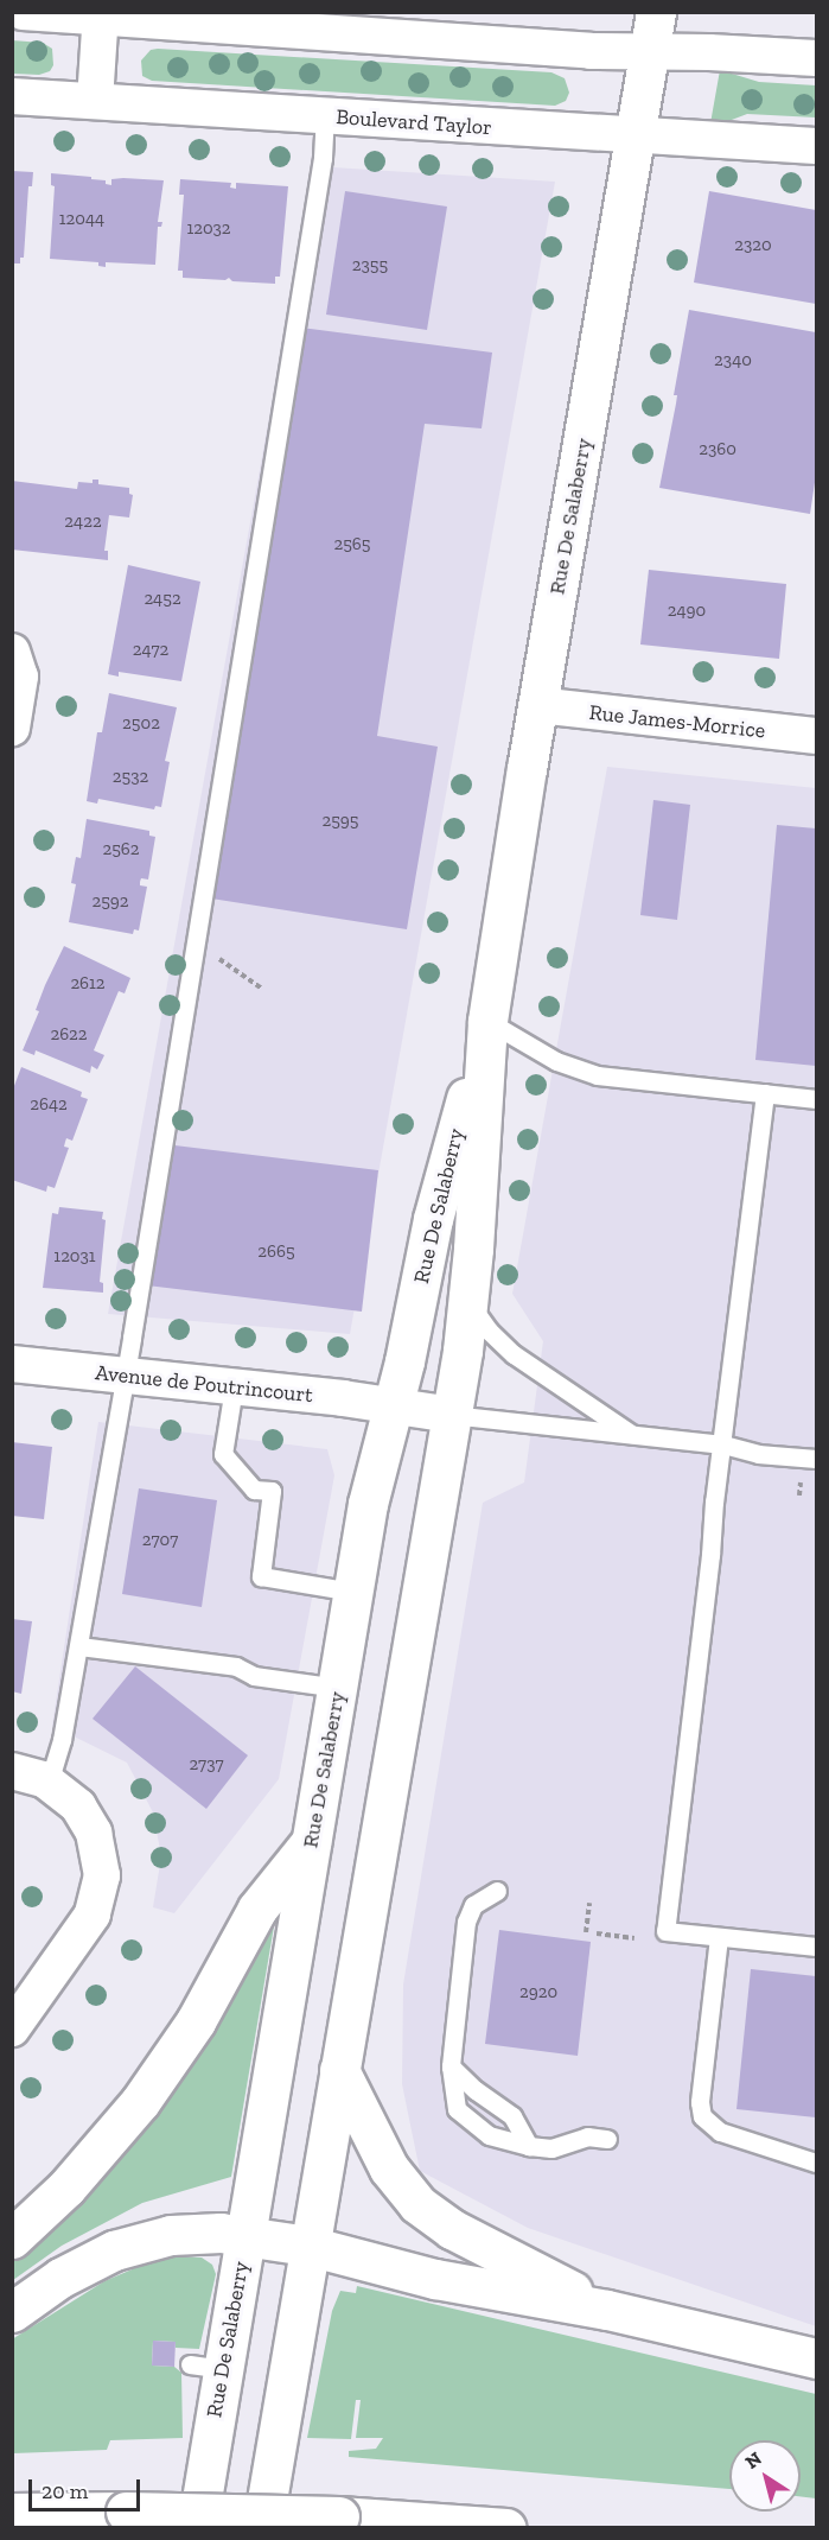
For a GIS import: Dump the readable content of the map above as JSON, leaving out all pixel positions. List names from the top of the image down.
{
  "streets": {
    "main road": ["Rue De Salaberry"],
    "street": ["Boulevard Taylor", "Rue James-Morrice", "Avenue de Poutrincourt"]
  },
  "crossings": [
    ["Boulevard Taylor", "Rue De Salaberry"],
    ["Rue De Salaberry", "Rue James-Morrice"],
    ["Rue De Salaberry", "Avenue de Poutrincourt"]
  ],
  "house_numbers": [
    "12044",
    "12032",
    "2320",
    "2355",
    "2340",
    "2360",
    "2422",
    "2565",
    "2452",
    "2490",
    "2472",
    "2502",
    "2532",
    "2595",
    "2562",
    "2592",
    "2612",
    "2622",
    "2642",
    "2665",
    "12031",
    "2707",
    "2737",
    "2920"
  ],
  "scale_bar": "20 m",
  "north": "top left"
}
